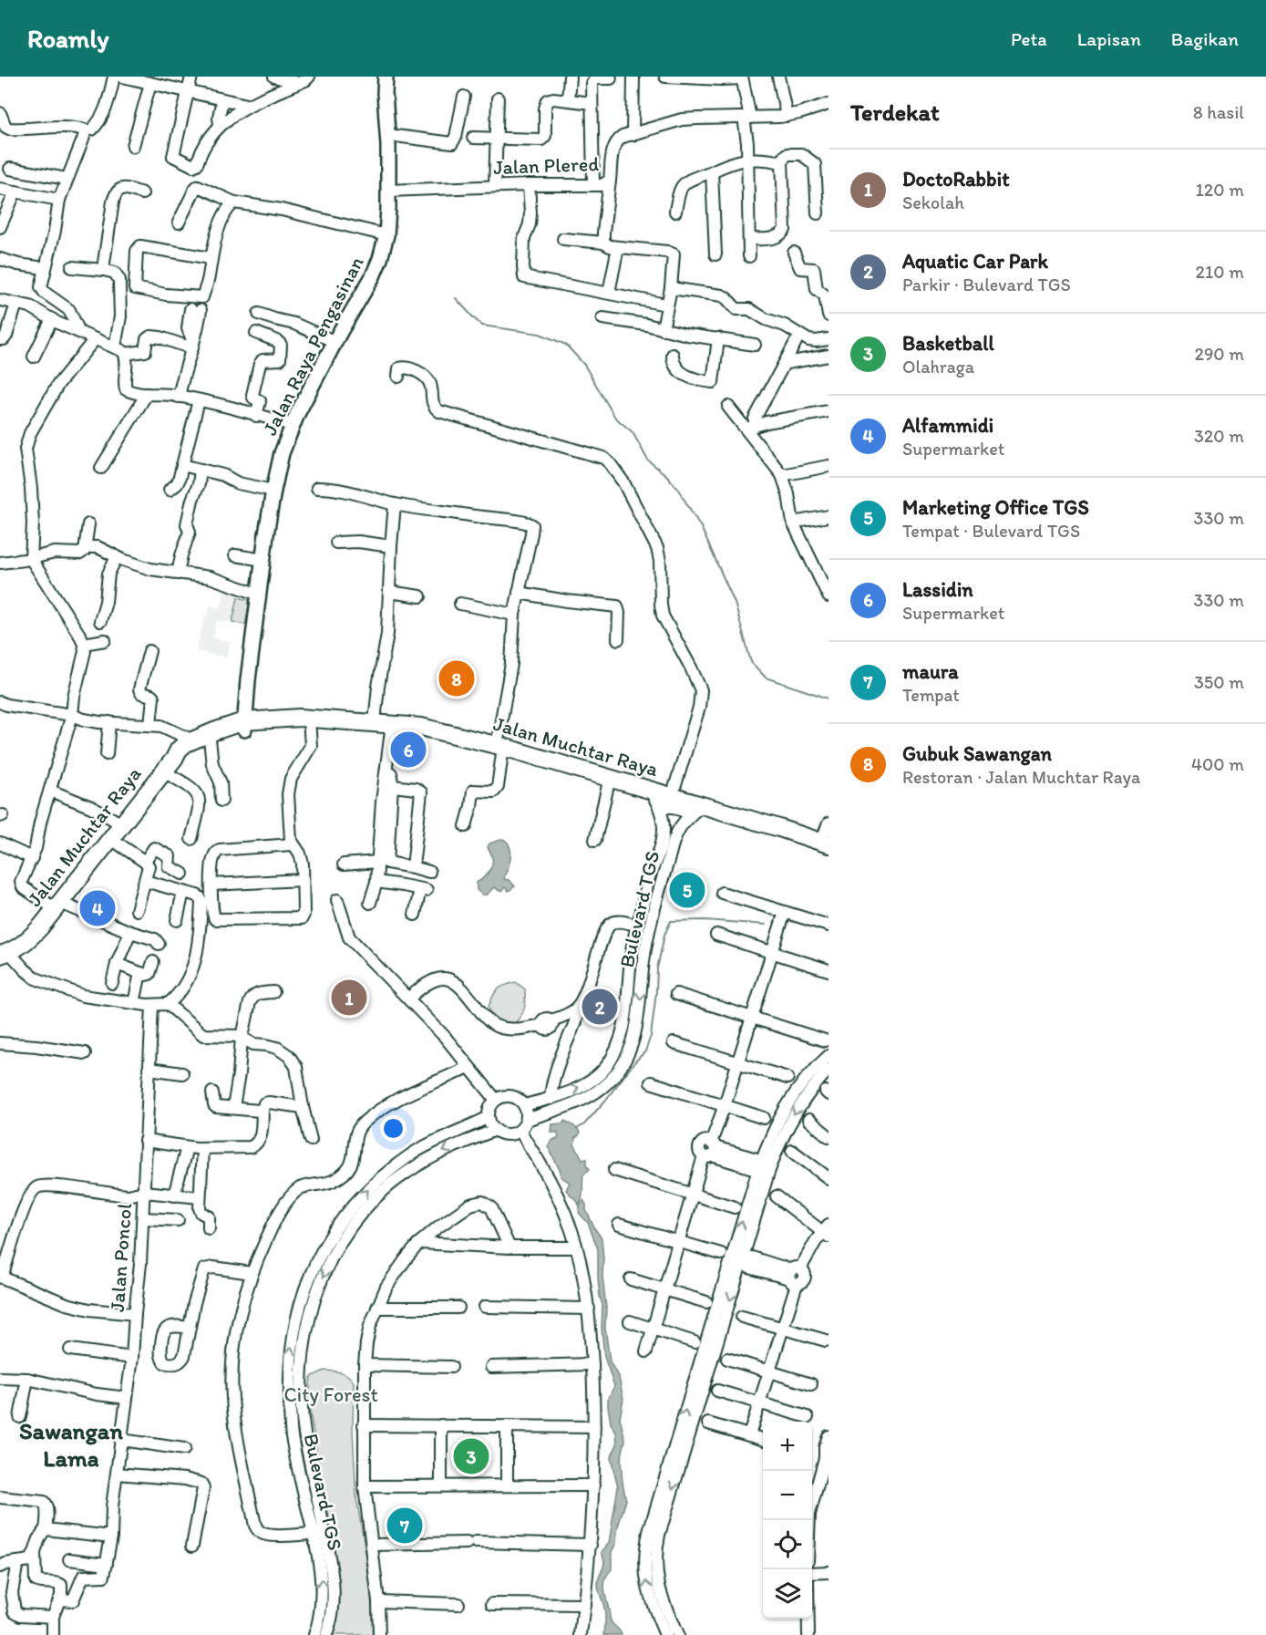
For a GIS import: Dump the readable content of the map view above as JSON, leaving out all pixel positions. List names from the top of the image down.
{
  "streets": {
    "highway": ["Jalan Muchtar Raya"],
    "main road": ["Jalan Raya Pengasinan"],
    "street": ["Jalan Plered", "Bulevard TGS", "Jalan Poncol"]
  },
  "crossings": [
    ["Jalan Plered", "Jalan Raya Pengasinan"],
    ["Jalan Raya Pengasinan", "Jalan Muchtar Raya"],
    ["Jalan Muchtar Raya", "Bulevard TGS"]
  ],
  "districts": ["Sawangan Lama"],
  "parks": ["City Forest"],
  "page": {
    "header": "Roamly",
    "nav": ["Peta", "Lapisan", "Bagikan"],
    "heading": ["Terdekat", "8 hasil"],
    "list": [
      {
        "mark": "1",
        "name": "DoctoRabbit",
        "note": "Sekolah",
        "value": "120 m"
      },
      {
        "mark": "2",
        "name": "Aquatic Car Park",
        "note": "Parkir · Bulevard TGS",
        "value": "210 m"
      },
      {
        "mark": "3",
        "name": "Basketball",
        "note": "Olahraga",
        "value": "290 m"
      },
      {
        "mark": "4",
        "name": "Alfammidi",
        "note": "Supermarket",
        "value": "320 m"
      },
      {
        "mark": "5",
        "name": "Marketing Office TGS",
        "note": "Tempat · Bulevard TGS",
        "value": "330 m"
      },
      {
        "mark": "6",
        "name": "Lassidin",
        "note": "Supermarket",
        "value": "330 m"
      },
      {
        "mark": "7",
        "name": "maura",
        "note": "Tempat",
        "value": "350 m"
      },
      {
        "mark": "8",
        "name": "Gubuk Sawangan",
        "note": "Restoran · Jalan Muchtar Raya",
        "value": "400 m"
      }
    ],
    "pins": [
      "8",
      "6",
      "5",
      "4",
      "1",
      "2",
      "3",
      "7"
    ],
    "map_buttons": ["+", "−"]
  }
}
